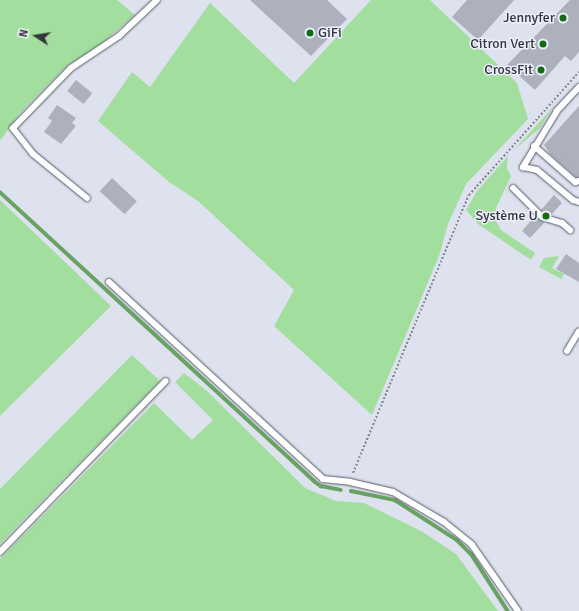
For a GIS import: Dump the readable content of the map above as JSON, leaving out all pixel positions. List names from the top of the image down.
{
  "places": [
    "Jennyfer",
    "GiFi",
    "Citron Vert",
    "CrossFit",
    "Système U"
  ],
  "north": "left"
}
